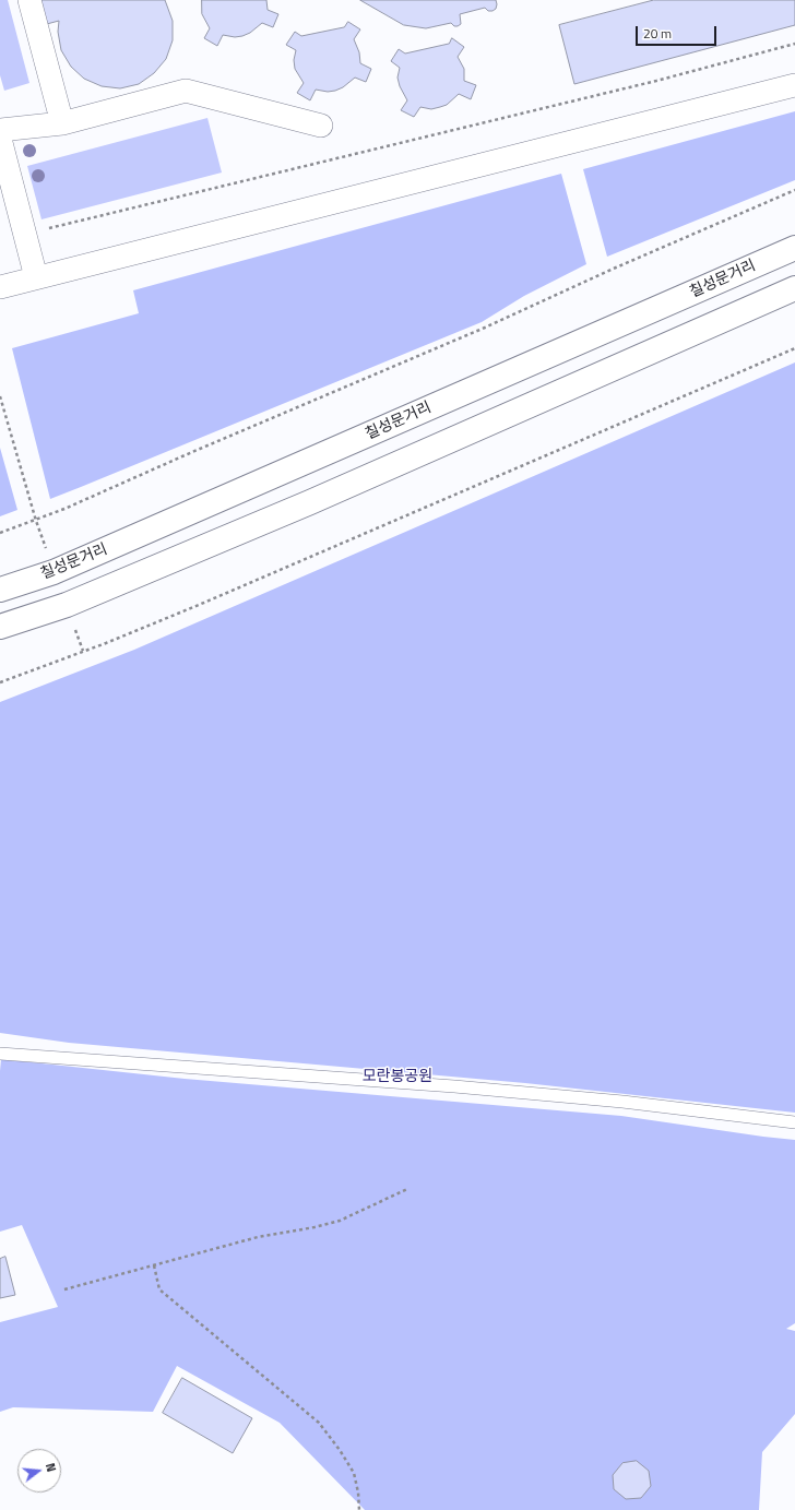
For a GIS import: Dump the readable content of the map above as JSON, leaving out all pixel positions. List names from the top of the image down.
{
  "streets": {
    "main road": ["칠성문거리"]
  },
  "parks": ["모란봉공원"],
  "scale_bar": "20 m",
  "north": "right"
}
